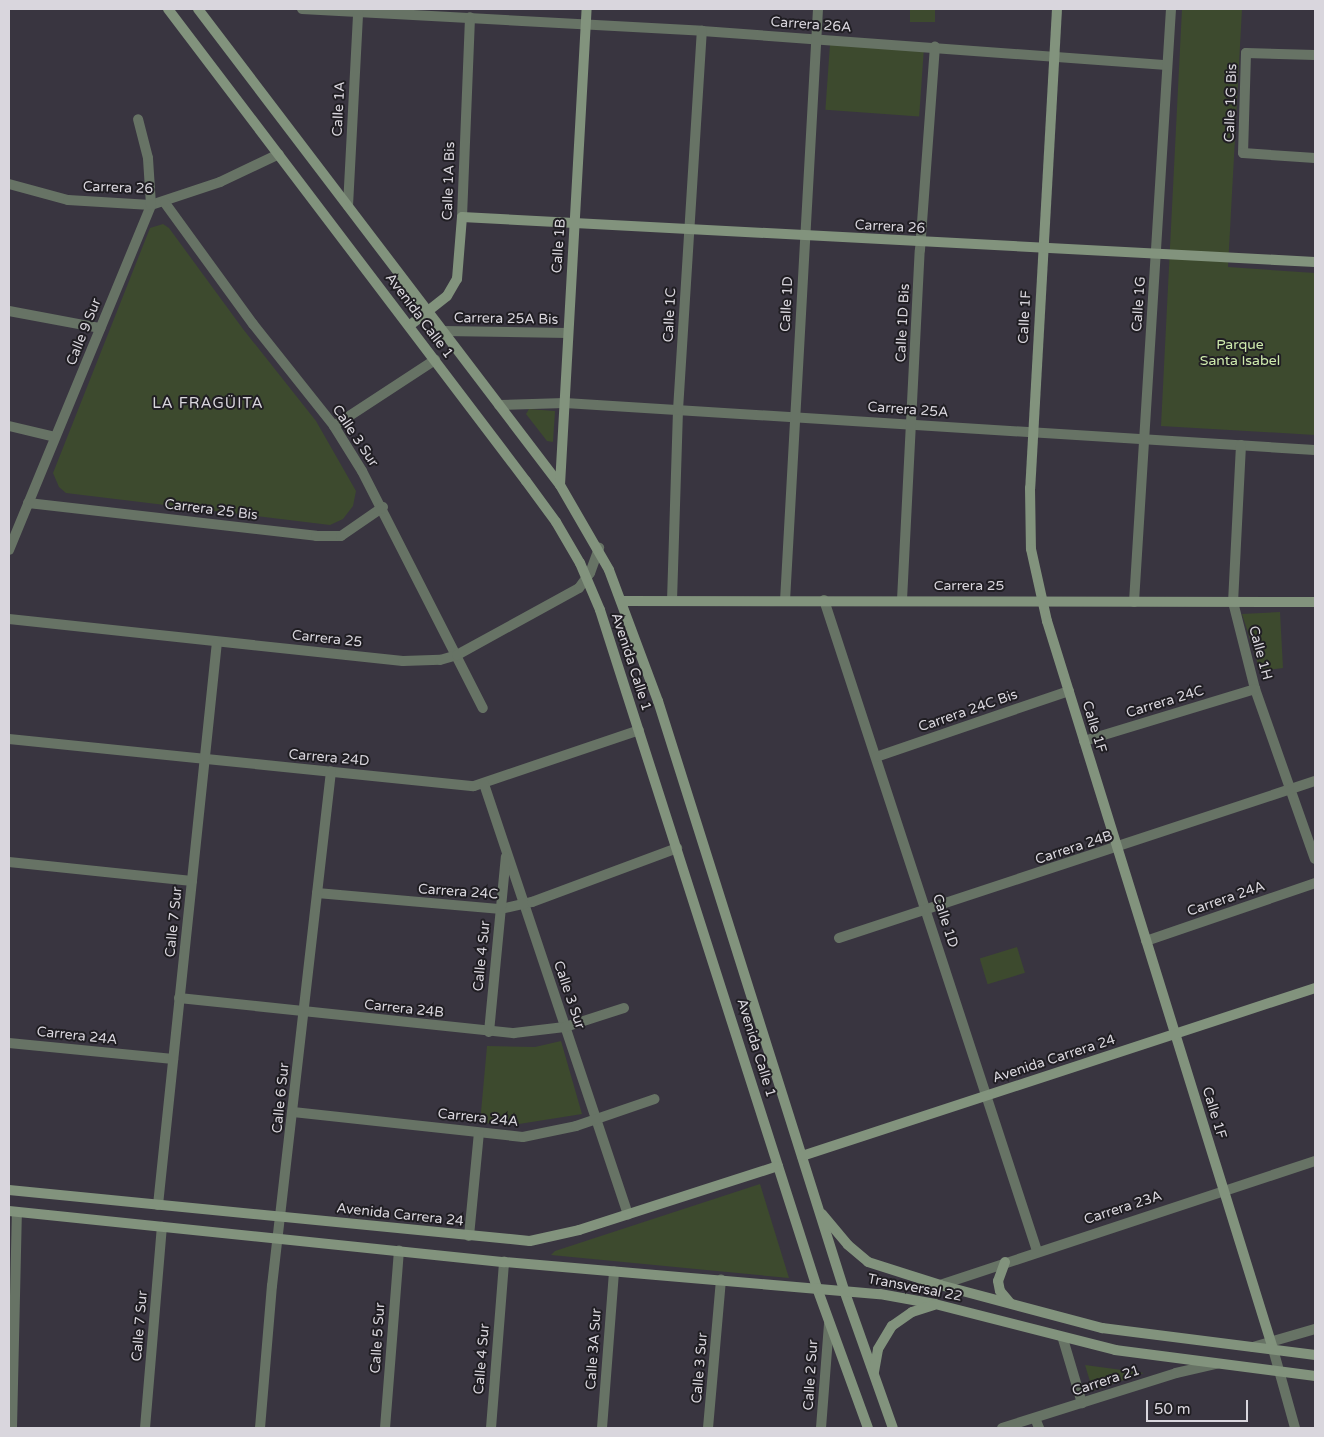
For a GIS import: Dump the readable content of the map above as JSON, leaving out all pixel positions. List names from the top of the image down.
{
  "streets": {
    "main road": [
      "Calle 1A Bis",
      "Carrera 26",
      "Calle 1B",
      "Avenida Calle 1",
      "Calle 1F",
      "Carrera 25",
      "Avenida Carrera 24",
      "Transversal 22"
    ],
    "street": [
      "Carrera 26A",
      "Calle 1G Bis",
      "Calle 1A",
      "Calle 1D",
      "Calle 1G",
      "Calle 1C",
      "Carrera 25A Bis",
      "Calle 1D Bis",
      "Calle 9 Sur",
      "Carrera 25A",
      "Calle 3 Sur",
      "Carrera 25 Bis",
      "Calle 1H",
      "Carrera 24C",
      "Carrera 24C Bis",
      "Carrera 24D",
      "Carrera 24B",
      "Carrera 24A",
      "Calle 7 Sur",
      "Calle 4 Sur",
      "Calle 6 Sur",
      "Carrera 23A",
      "Calle 5 Sur",
      "Calle 3A Sur",
      "Calle 2 Sur",
      "Carrera 21"
    ]
  },
  "crossings": [
    ["Carrera 26A", "Calle 1A"],
    ["Carrera 26A", "Calle 1A Bis"],
    ["Carrera 26A", "Calle 1B"],
    ["Carrera 26A", "Calle 1D"],
    ["Carrera 26A", "Calle 1G"],
    ["Carrera 26A", "Calle 1C"],
    ["Carrera 26A", "Calle 1F"],
    ["Carrera 26A", "Calle 1D Bis"],
    ["Calle 1A", "Avenida Calle 1"],
    ["Calle 1A Bis", "Carrera 26"],
    ["Calle 1A Bis", "Avenida Calle 1"],
    ["Carrera 26", "Calle 1B"],
    ["Carrera 26", "Calle 1D"],
    ["Carrera 26", "Calle 1G"],
    ["Carrera 26", "Calle 1C"],
    ["Carrera 26", "Avenida Calle 1"],
    ["Carrera 26", "Calle 1F"],
    ["Carrera 26", "Calle 1D Bis"],
    ["Carrera 26", "Calle 9 Sur"],
    ["Carrera 26", "Calle 3 Sur"],
    ["Calle 1B", "Avenida Calle 1"],
    ["Calle 1B", "Carrera 25A Bis"],
    ["Calle 1B", "Carrera 25A"],
    ["Calle 1D", "Carrera 25A"],
    ["Calle 1D", "Carrera 25"],
    ["Calle 1D", "Carrera 24C Bis"],
    ["Calle 1D", "Carrera 24B"],
    ["Calle 1D", "Avenida Carrera 24"],
    ["Calle 1D", "Carrera 23A"],
    ["Calle 1G", "Carrera 25A"],
    ["Calle 1G", "Carrera 25"],
    ["Calle 1C", "Carrera 25A"],
    ["Calle 1C", "Carrera 25"],
    ["Avenida Calle 1", "Carrera 25A Bis"],
    ["Avenida Calle 1", "Carrera 25A"],
    ["Avenida Calle 1", "Carrera 25"],
    ["Avenida Calle 1", "Carrera 24C"],
    ["Avenida Calle 1", "Carrera 24D"],
    ["Avenida Calle 1", "Avenida Carrera 24"],
    ["Avenida Calle 1", "Transversal 22"],
    ["Avenida Calle 1", "Calle 2 Sur"],
    ["Calle 1F", "Carrera 25A"],
    ["Calle 1F", "Carrera 25"],
    ["Calle 1F", "Carrera 24C"],
    ["Calle 1F", "Carrera 24C Bis"],
    ["Calle 1F", "Carrera 24B"],
    ["Calle 1F", "Carrera 24A"],
    ["Calle 1F", "Avenida Carrera 24"],
    ["Calle 1F", "Carrera 23A"],
    ["Calle 1F", "Transversal 22"],
    ["Calle 1D Bis", "Carrera 25A"],
    ["Calle 1D Bis", "Carrera 25"],
    ["Calle 9 Sur", "Carrera 25 Bis"],
    ["Carrera 25A", "Calle 1H"],
    ["Calle 3 Sur", "Carrera 25 Bis"],
    ["Calle 3 Sur", "Carrera 25"],
    ["Calle 3 Sur", "Carrera 24C"],
    ["Calle 3 Sur", "Carrera 24D"],
    ["Calle 3 Sur", "Carrera 24B"],
    ["Calle 3 Sur", "Carrera 24A"],
    ["Calle 3 Sur", "Calle 4 Sur"],
    ["Calle 3 Sur", "Avenida Carrera 24"],
    ["Calle 3 Sur", "Transversal 22"],
    ["Carrera 25", "Calle 1H"],
    ["Carrera 25", "Calle 7 Sur"],
    ["Calle 1H", "Carrera 24C"],
    ["Calle 1H", "Carrera 24B"],
    ["Carrera 24C", "Calle 4 Sur"],
    ["Carrera 24C", "Calle 6 Sur"],
    ["Carrera 24D", "Calle 7 Sur"],
    ["Carrera 24D", "Calle 6 Sur"],
    ["Carrera 24B", "Calle 7 Sur"],
    ["Carrera 24B", "Calle 4 Sur"],
    ["Carrera 24B", "Calle 6 Sur"],
    ["Carrera 24A", "Calle 7 Sur"],
    ["Carrera 24A", "Calle 6 Sur"],
    ["Calle 7 Sur", "Avenida Carrera 24"],
    ["Calle 4 Sur", "Transversal 22"],
    ["Avenida Carrera 24", "Calle 6 Sur"],
    ["Carrera 23A", "Transversal 22"],
    ["Transversal 22", "Calle 3A Sur"],
    ["Transversal 22", "Carrera 21"]
  ],
  "districts": ["LA FRAGÜITA"],
  "parks": ["Parque Santa Isabel"],
  "scale_bar": "50 m"
}
